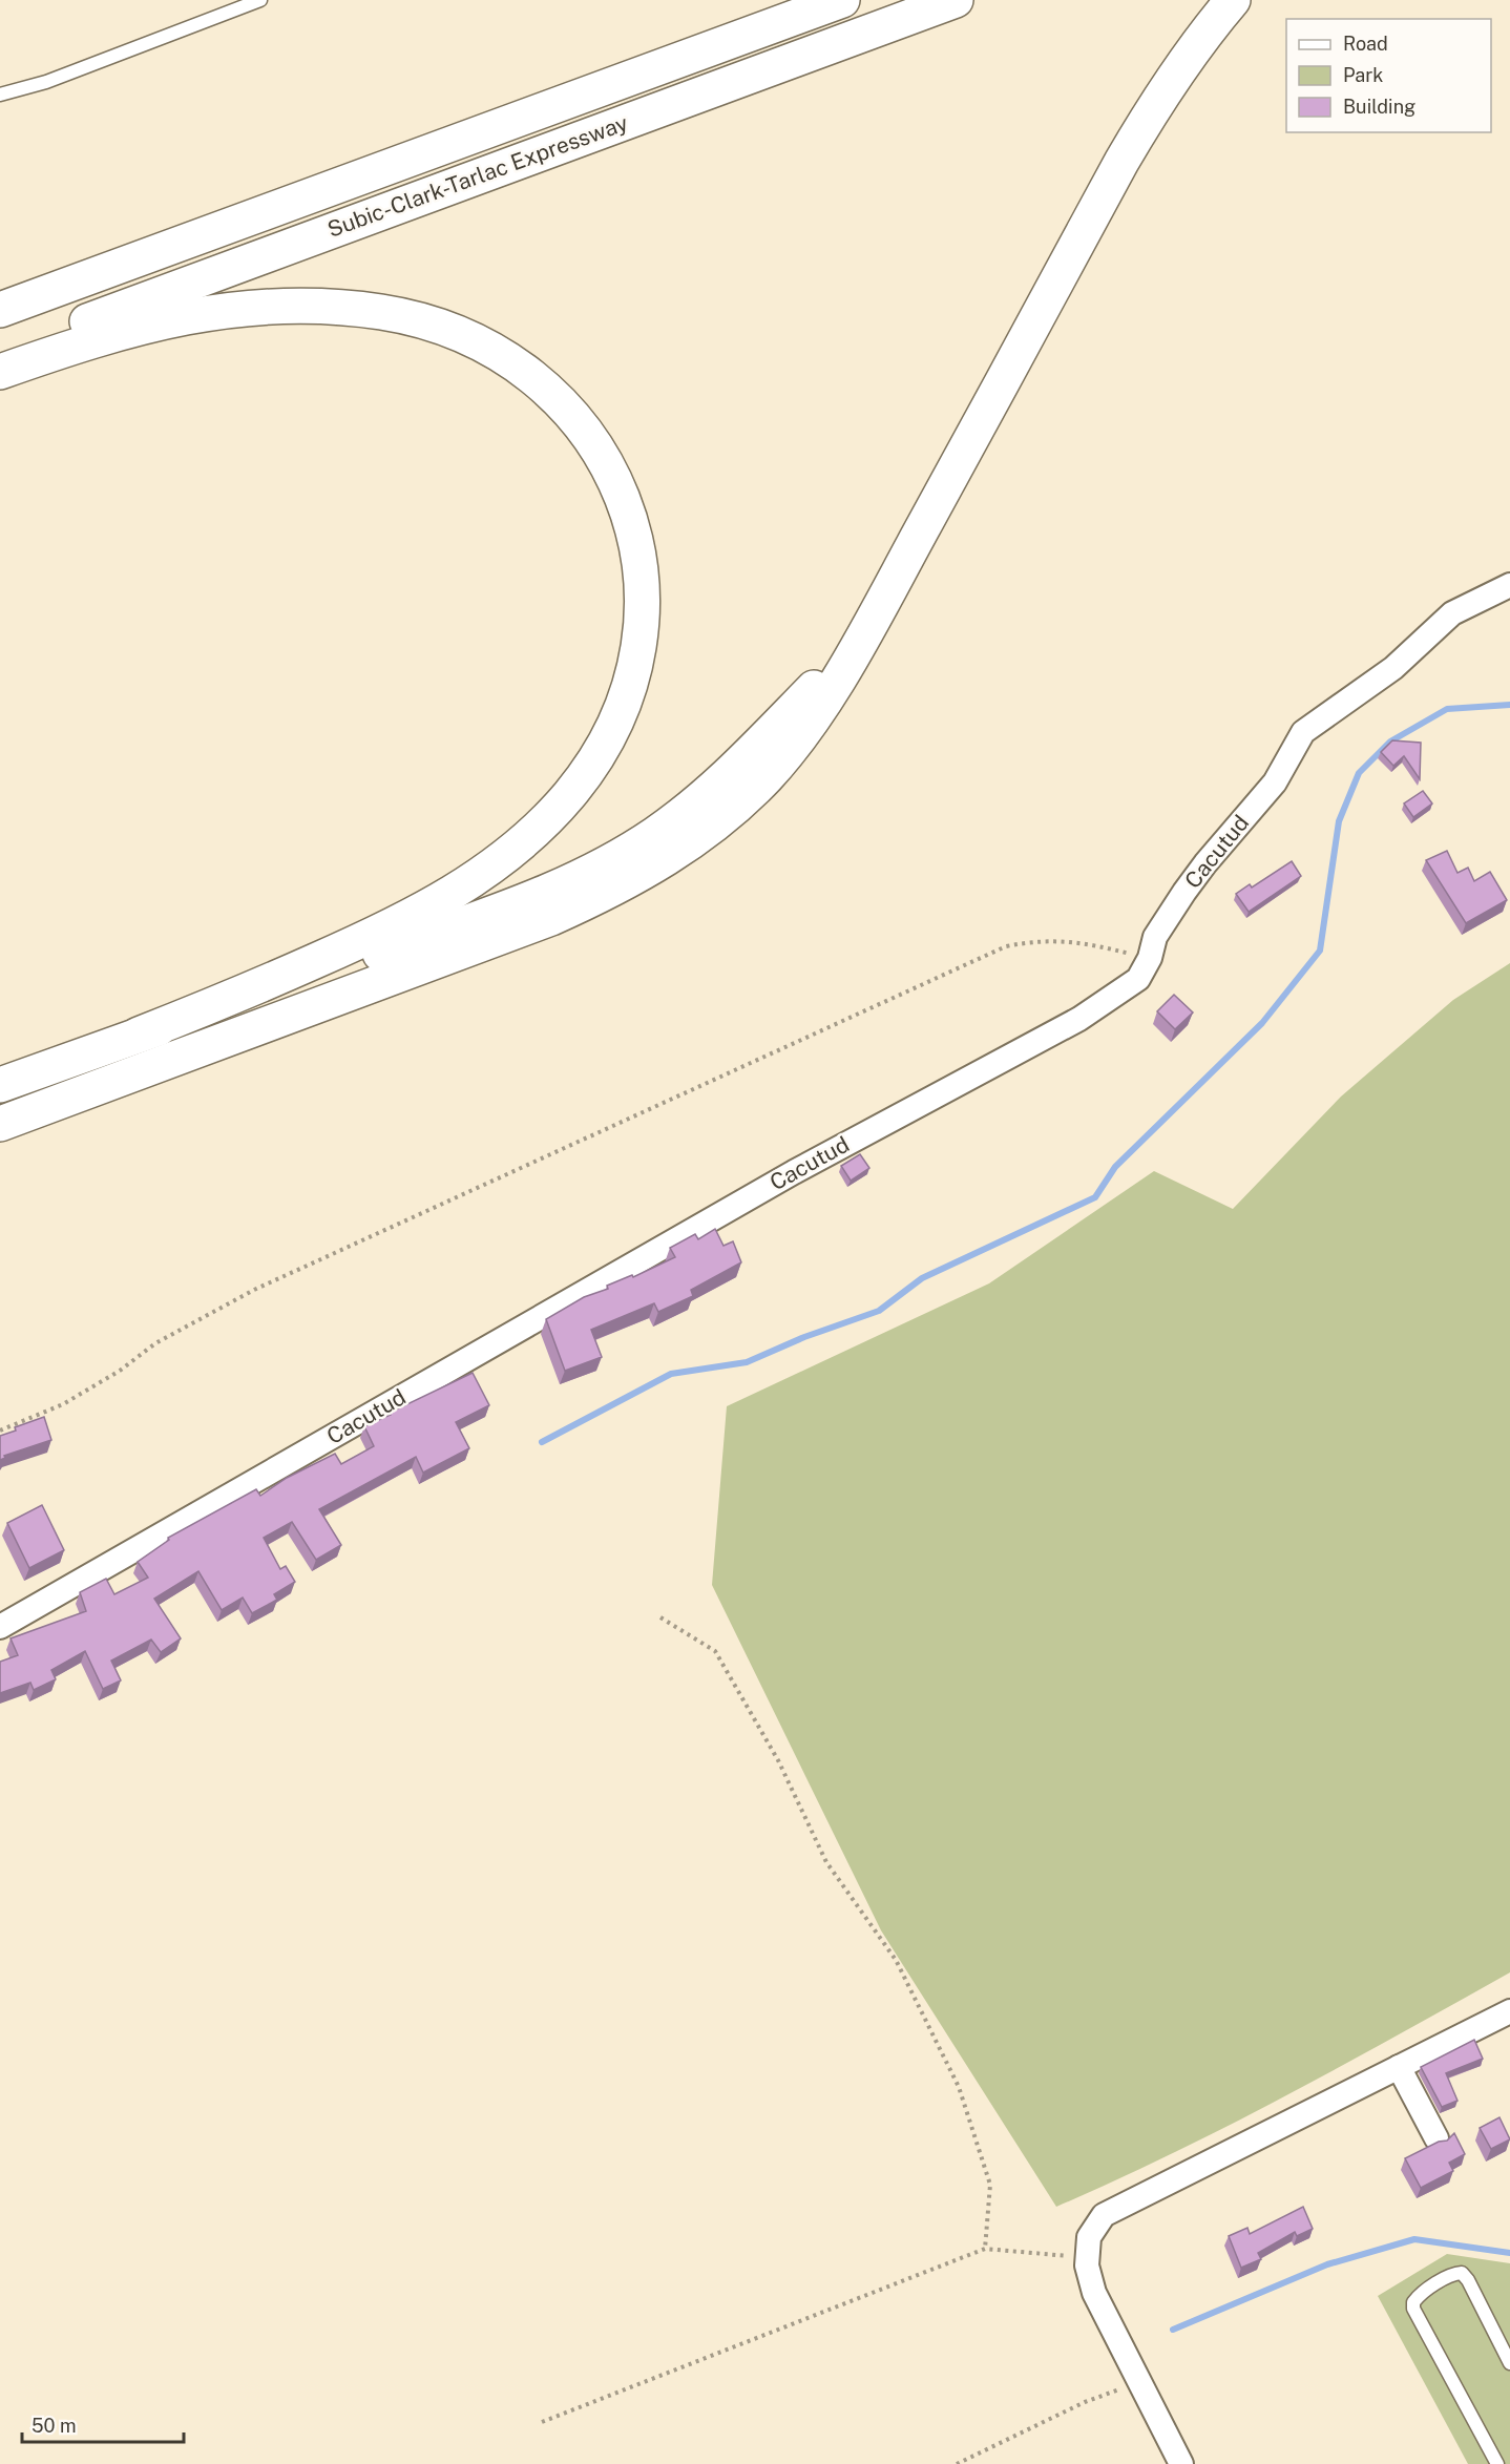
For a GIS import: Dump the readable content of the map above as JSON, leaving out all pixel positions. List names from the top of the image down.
{
  "streets": {
    "highway": ["Subic-Clark-Tarlac Expressway"],
    "street": ["Cacutud"]
  },
  "legend": ["Road", "Park", "Building"],
  "scale_bar": "50 m"
}
